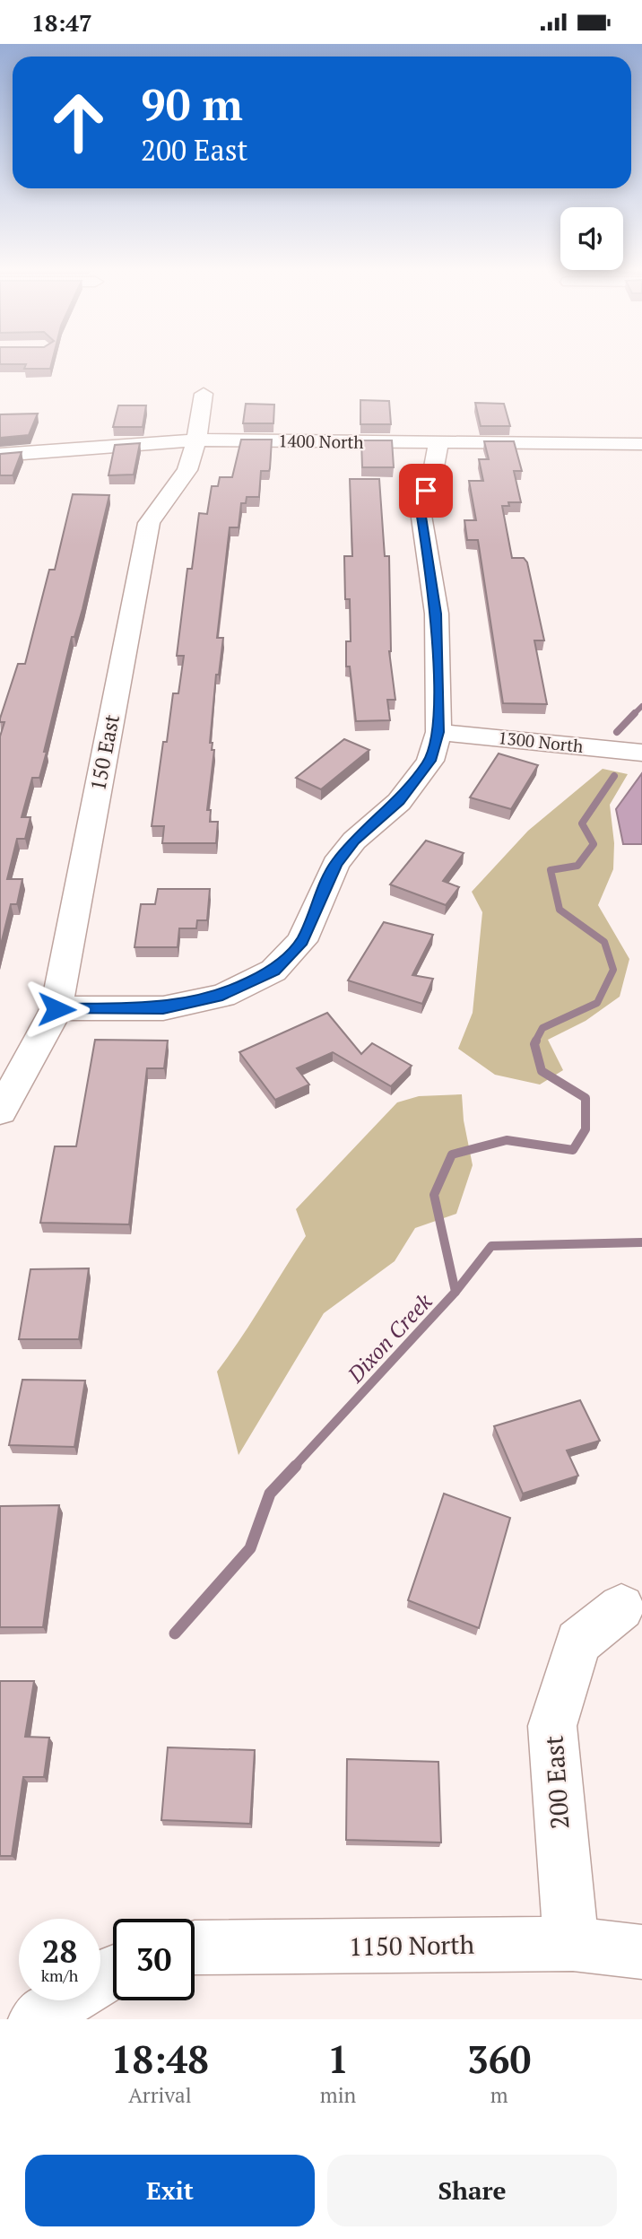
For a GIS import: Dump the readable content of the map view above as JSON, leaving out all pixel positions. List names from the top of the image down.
{
  "streets": {
    "street": [
      "1400 North",
      "1300 North",
      "150 East",
      "200 East",
      "1150 North"
    ]
  },
  "crossings": [
    ["1400 North", "150 East"],
    ["200 East", "1150 North"]
  ],
  "water": ["Dixon Creek"],
  "page": {
    "status": "18:47",
    "turn": ["90 m", "200 East"],
    "speed": "28 km/h",
    "limit": "30",
    "eta": [
      "18:48",
      "Arrival",
      "1",
      "min",
      "360",
      "m"
    ],
    "buttons": ["Exit", "Share"]
  }
}
